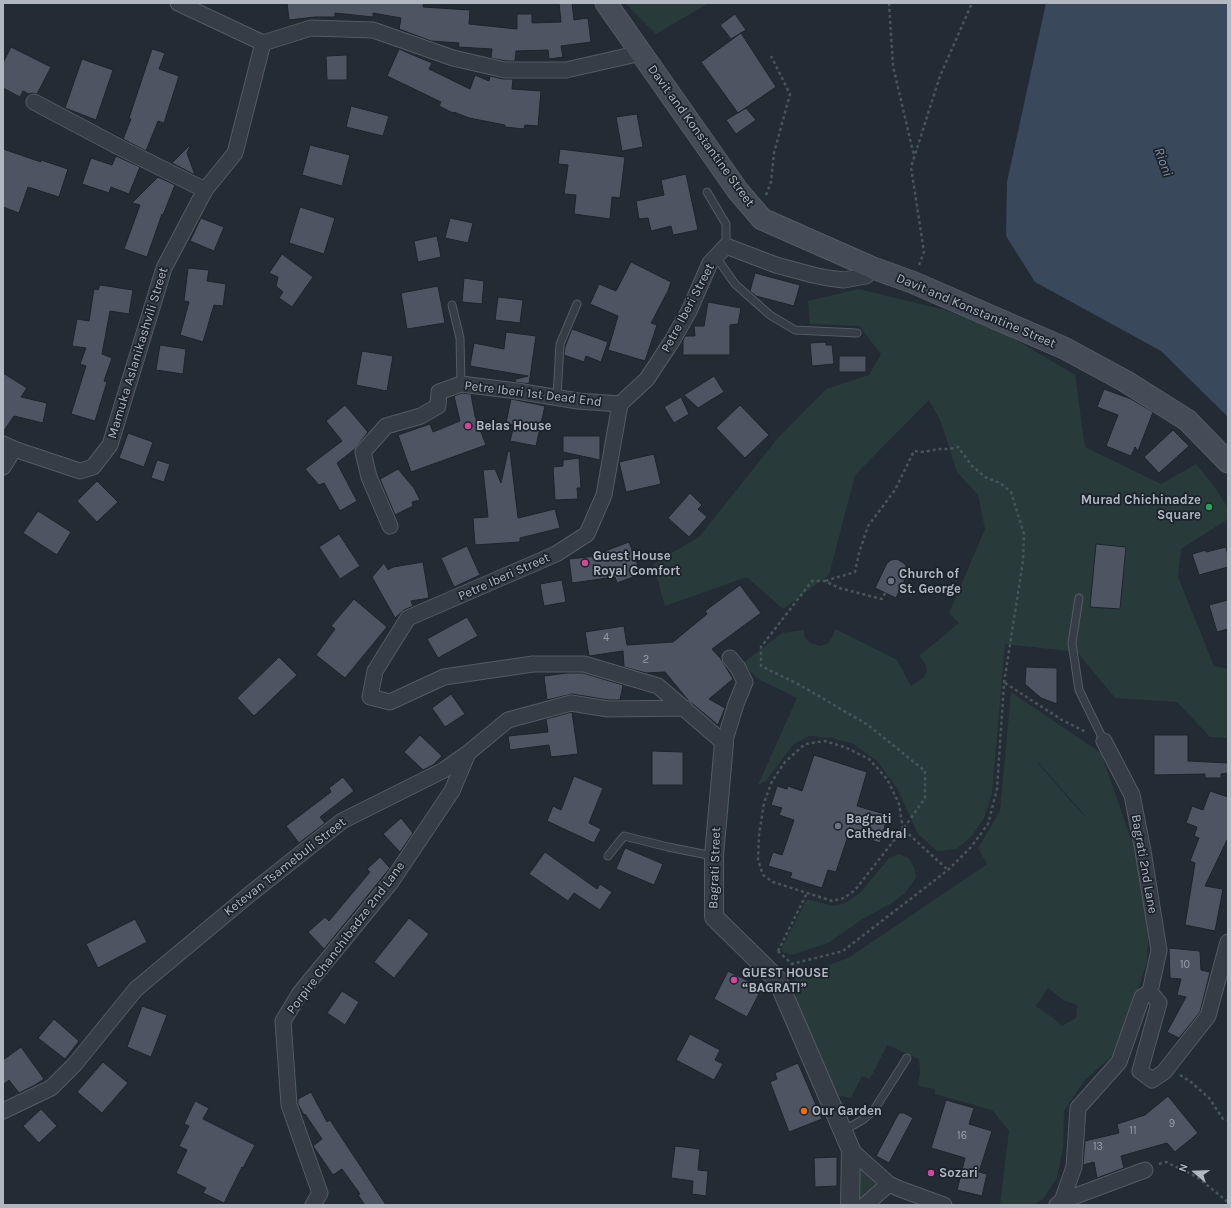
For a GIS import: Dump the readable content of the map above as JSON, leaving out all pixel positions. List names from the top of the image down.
{
  "streets": {
    "main road": ["Davit and Konstantine Street"],
    "street": [
      "Petre Iberi Street",
      "Mamuka Aslanikashvili Street",
      "Petre Iberi 1st Dead End",
      "Bagrati 2nd Lane",
      "Ketevan Tsamebuli Street",
      "Bagrati Street",
      "Porpire Chanchibadze 2nd Lane"
    ]
  },
  "crossings": [
    ["Davit and Konstantine Street", "Mamuka Aslanikashvili Street"],
    ["Petre Iberi Street", "Petre Iberi 1st Dead End"],
    ["Petre Iberi Street", "Ketevan Tsamebuli Street"],
    ["Petre Iberi Street", "Bagrati Street"],
    ["Ketevan Tsamebuli Street", "Porpire Chanchibadze 2nd Lane"]
  ],
  "water": ["Rioni"],
  "places": [
    "Belas House",
    "Murad Chichinadze Square",
    "Guest House Royal Comfort",
    "Church of St. George",
    "Bagrati Cathedral",
    "GUEST HOUSE “BAGRATI”",
    "Our Garden",
    "Sozari"
  ],
  "house_numbers": [
    "4",
    "2",
    "10",
    "9",
    "11",
    "16",
    "13"
  ],
  "north": "left"
}
